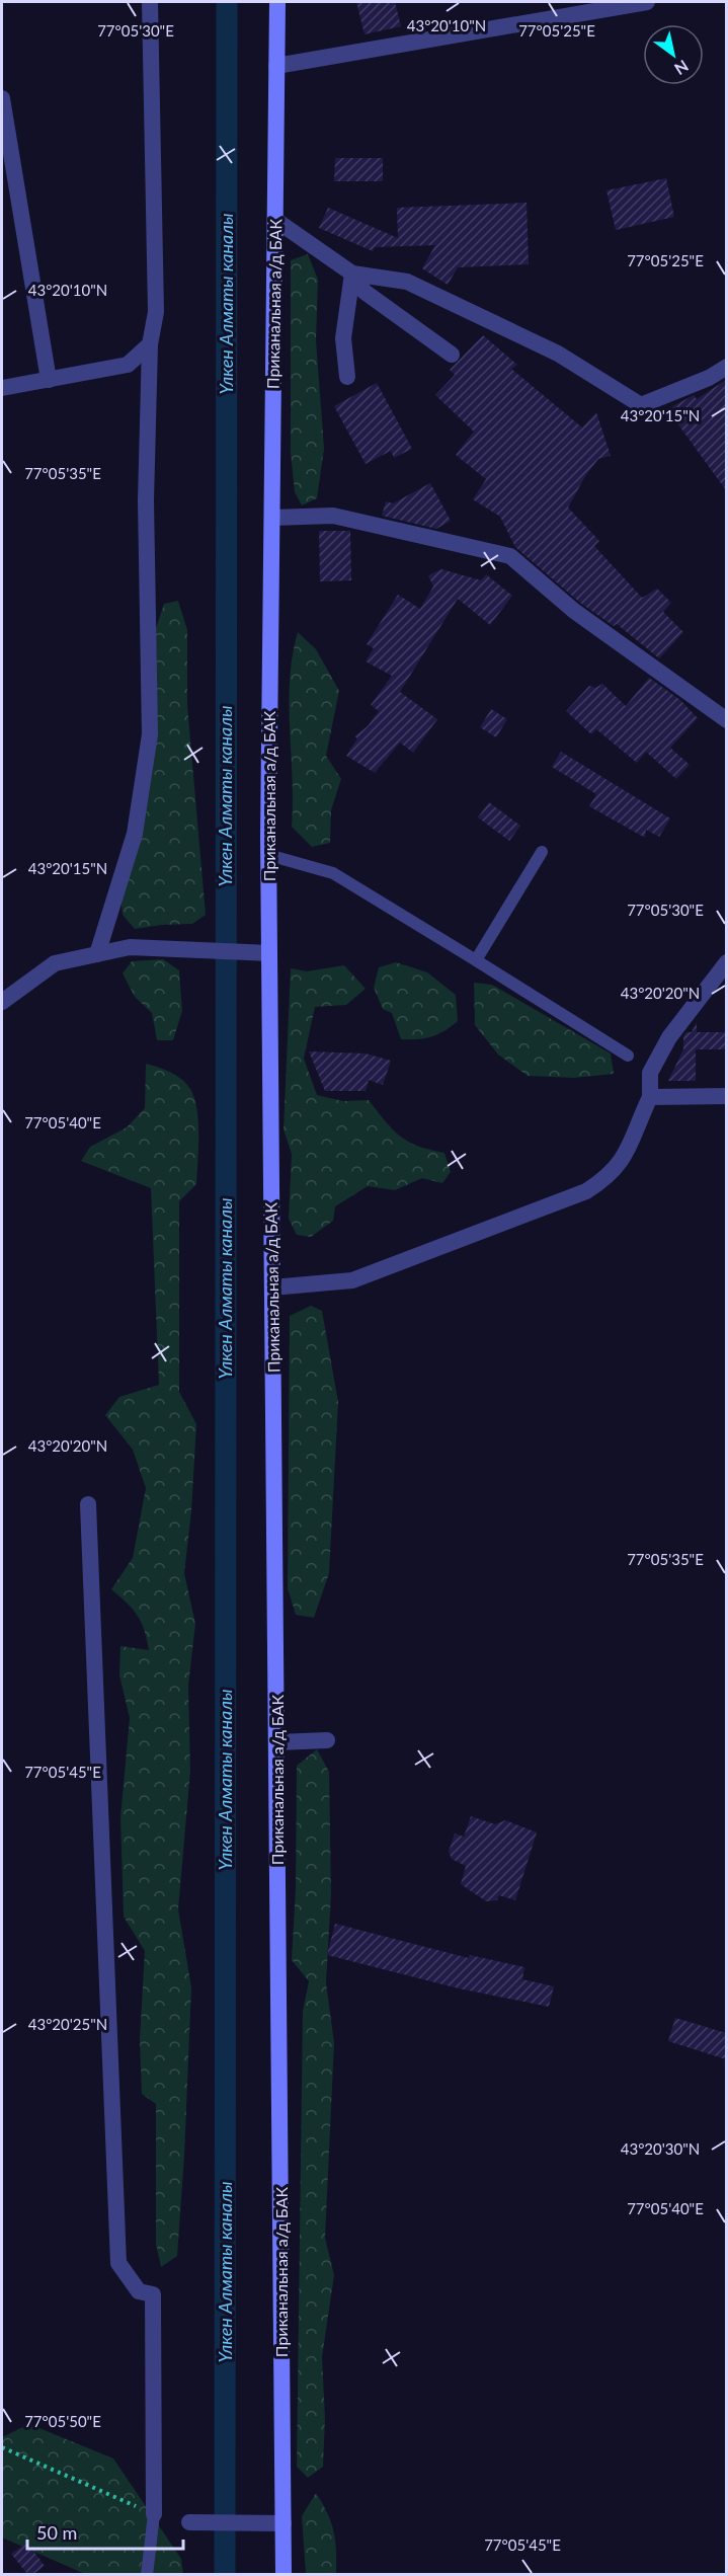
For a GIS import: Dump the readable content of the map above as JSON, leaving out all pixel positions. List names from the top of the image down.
{
  "streets": {
    "main road": ["Приканальная а/д БАК"]
  },
  "water": ["Үлкен Алматы каналы"],
  "scale_bar": "50 m",
  "north": "bottom right",
  "coordinates": [
    "43°20'10\"N",
    "77°05'30\"E",
    "77°05'25\"E",
    "43°20'15\"N",
    "77°05'35\"E",
    "43°20'20\"N",
    "77°05'40\"E",
    "77°05'45\"E",
    "43°20'25\"N",
    "43°20'30\"N",
    "77°05'50\"E"
  ]
}
